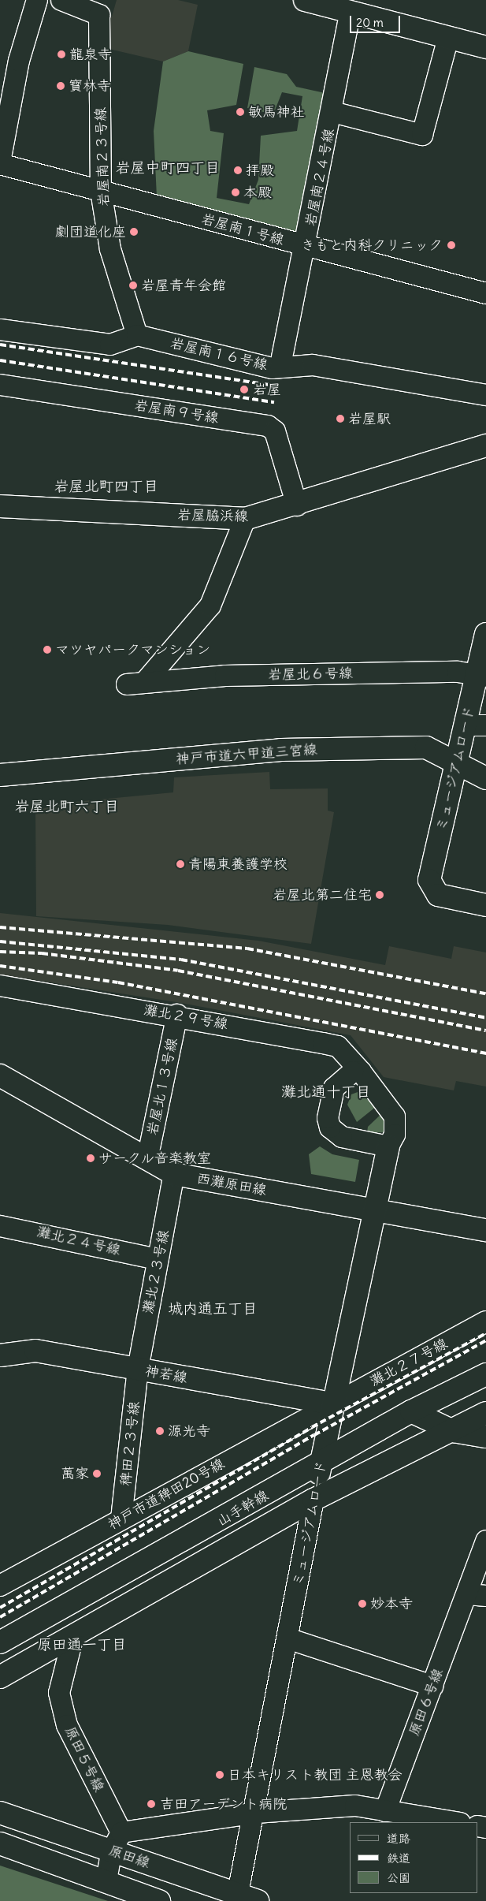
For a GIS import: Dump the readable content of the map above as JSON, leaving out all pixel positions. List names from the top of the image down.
{
  "streets": {
    "main road": [
      "岩屋脇浜線",
      "神戸市道六甲道三宮線",
      "ミュージアムロード",
      "西灘原田線",
      "神若線",
      "山手幹線",
      "原田線"
    ],
    "street": [
      "岩屋南２３号線",
      "岩屋南２４号線",
      "岩屋南１号線",
      "岩屋南１６号線",
      "岩屋南９号線",
      "岩屋北６号線",
      "灘北２９号線",
      "岩屋北１３号線",
      "灘北２４号線",
      "灘北２３号線",
      "灘北２７号線",
      "稗田２３号線",
      "神戸市道稗田20号線",
      "原田６号線",
      "原田５号線"
    ]
  },
  "crossings": [
    ["岩屋南２３号線", "岩屋南１号線"],
    ["岩屋南２３号線", "岩屋南１６号線"],
    ["岩屋南２４号線", "岩屋南１号線"],
    ["岩屋南２４号線", "岩屋南１６号線"],
    ["岩屋南９号線", "岩屋脇浜線"],
    ["岩屋脇浜線", "岩屋北６号線"],
    ["岩屋北６号線", "ミュージアムロード"],
    ["神戸市道六甲道三宮線", "ミュージアムロード"],
    ["ミュージアムロード", "灘北２９号線"],
    ["ミュージアムロード", "西灘原田線"],
    ["ミュージアムロード", "灘北２７号線"],
    ["ミュージアムロード", "神若線"],
    ["ミュージアムロード", "神戸市道稗田20号線"],
    ["ミュージアムロード", "山手幹線"],
    ["ミュージアムロード", "原田線"],
    ["灘北２９号線", "岩屋北１３号線"],
    ["岩屋北１３号線", "西灘原田線"],
    ["西灘原田線", "灘北２３号線"],
    ["灘北２４号線", "灘北２３号線"],
    ["灘北２３号線", "神若線"],
    ["灘北２３号線", "稗田２３号線"],
    ["灘北２７号線", "神若線"],
    ["灘北２７号線", "神戸市道稗田20号線"],
    ["神若線", "稗田２３号線"],
    ["神若線", "神戸市道稗田20号線"],
    ["稗田２３号線", "神戸市道稗田20号線"],
    ["山手幹線", "原田５号線"],
    ["原田５号線", "原田線"]
  ],
  "districts": [
    "岩屋中町四丁目",
    "岩屋北町四丁目",
    "岩屋北町六丁目",
    "灘北通十丁目",
    "城内通五丁目",
    "原田通一丁目"
  ],
  "places": [
    "龍泉寺",
    "寳林寺",
    "敏馬神社",
    "拝殿",
    "本殿",
    "劇団道化座",
    "きもと内科クリニック",
    "岩屋青年会館",
    "岩屋",
    "岩屋駅",
    "マツヤパークマンション",
    "青陽東養護学校",
    "岩屋北第二住宅",
    "サークル音楽教室",
    "源光寺",
    "萬家",
    "妙本寺",
    "日本キリスト教団 主恩教会",
    "吉田アーデント病院"
  ],
  "legend": ["道路", "鉄道", "公園"],
  "scale_bar": "20 m"
}
